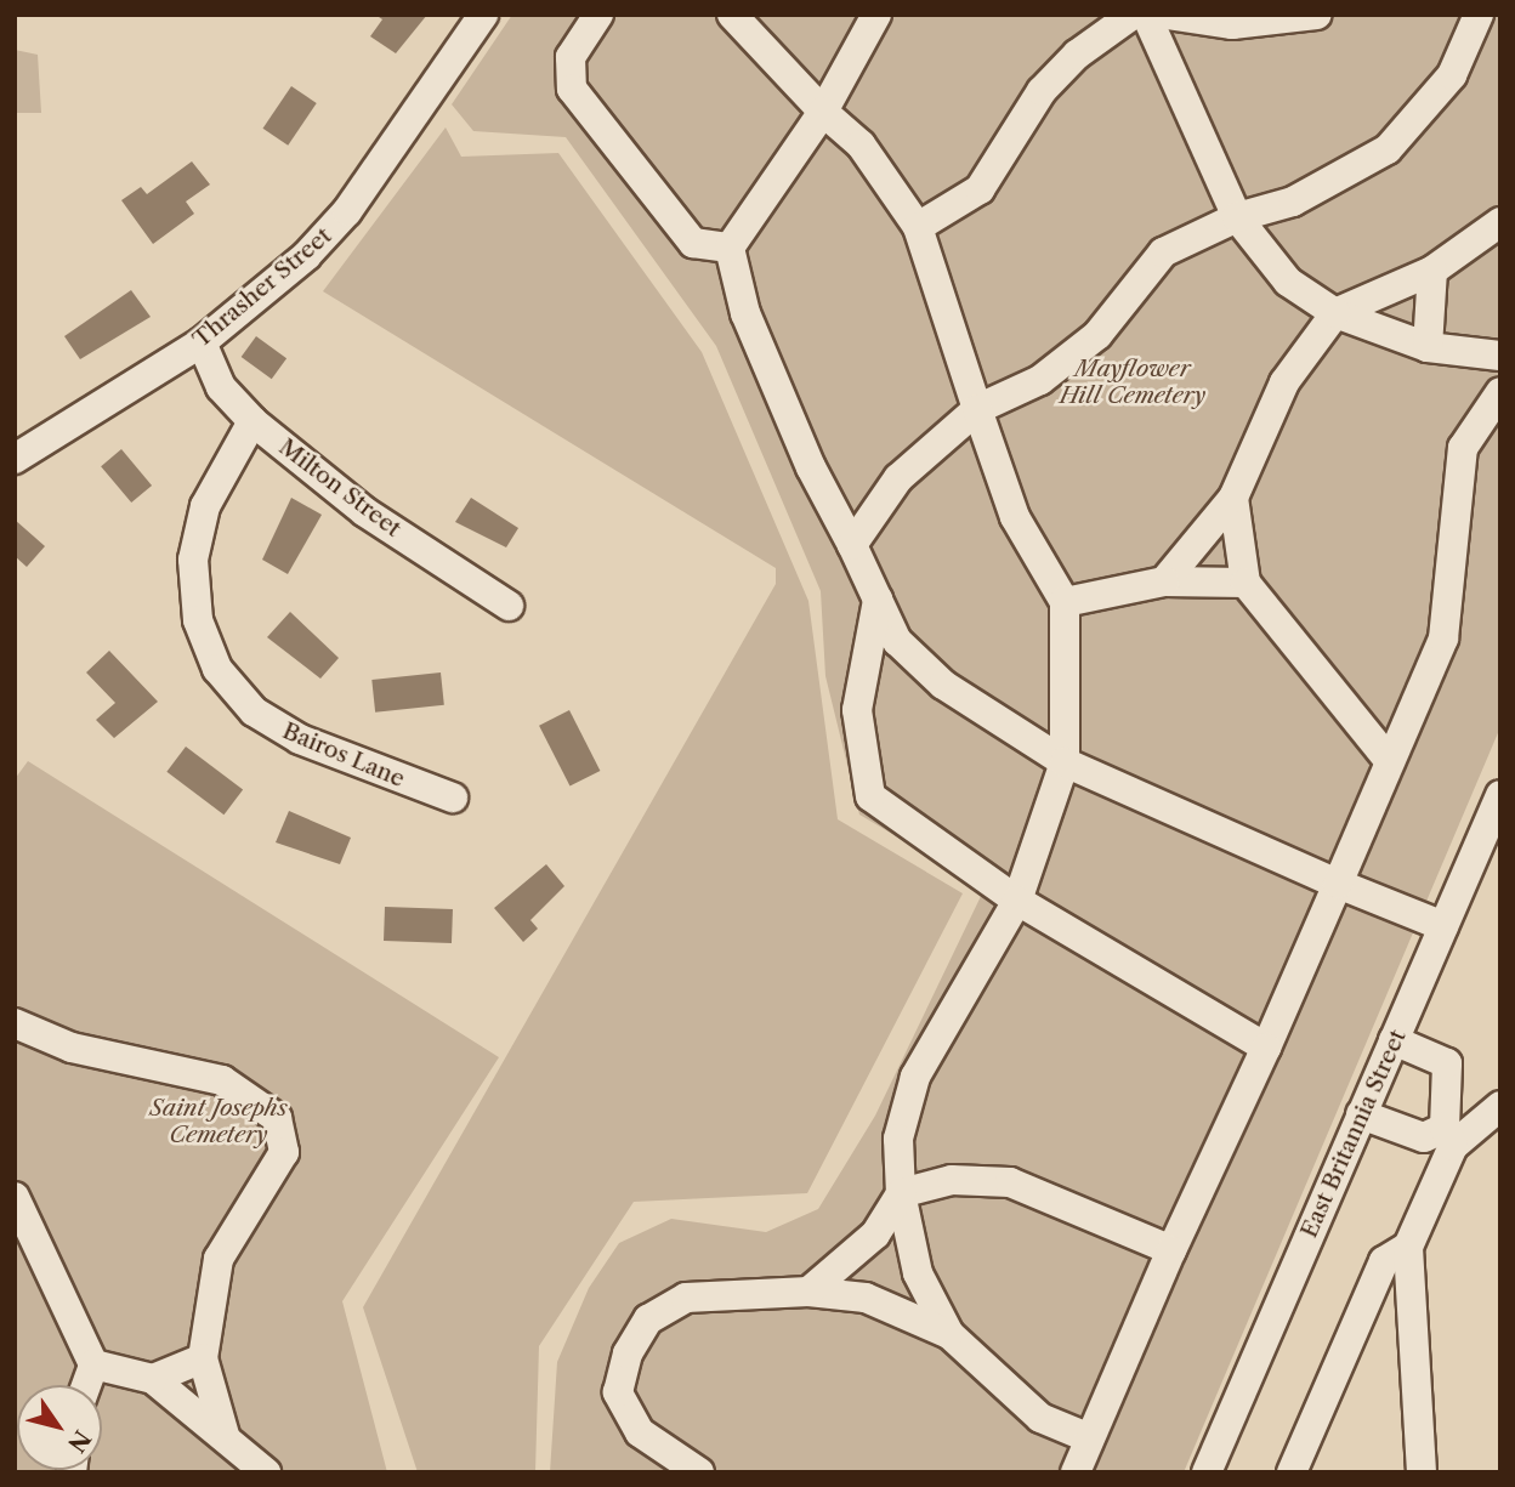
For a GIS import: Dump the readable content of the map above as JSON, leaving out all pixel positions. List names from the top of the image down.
{
  "streets": {
    "street": [
      "Thrasher Street",
      "Milton Street",
      "Bairos Lane",
      "East Britannia Street"
    ]
  },
  "crossings": [
    ["Thrasher Street", "Milton Street"],
    ["Milton Street", "Bairos Lane"]
  ],
  "parks": ["Mayflower Hill Cemetery", "Saint Josephs Cemetery"],
  "north": "bottom right"
}
